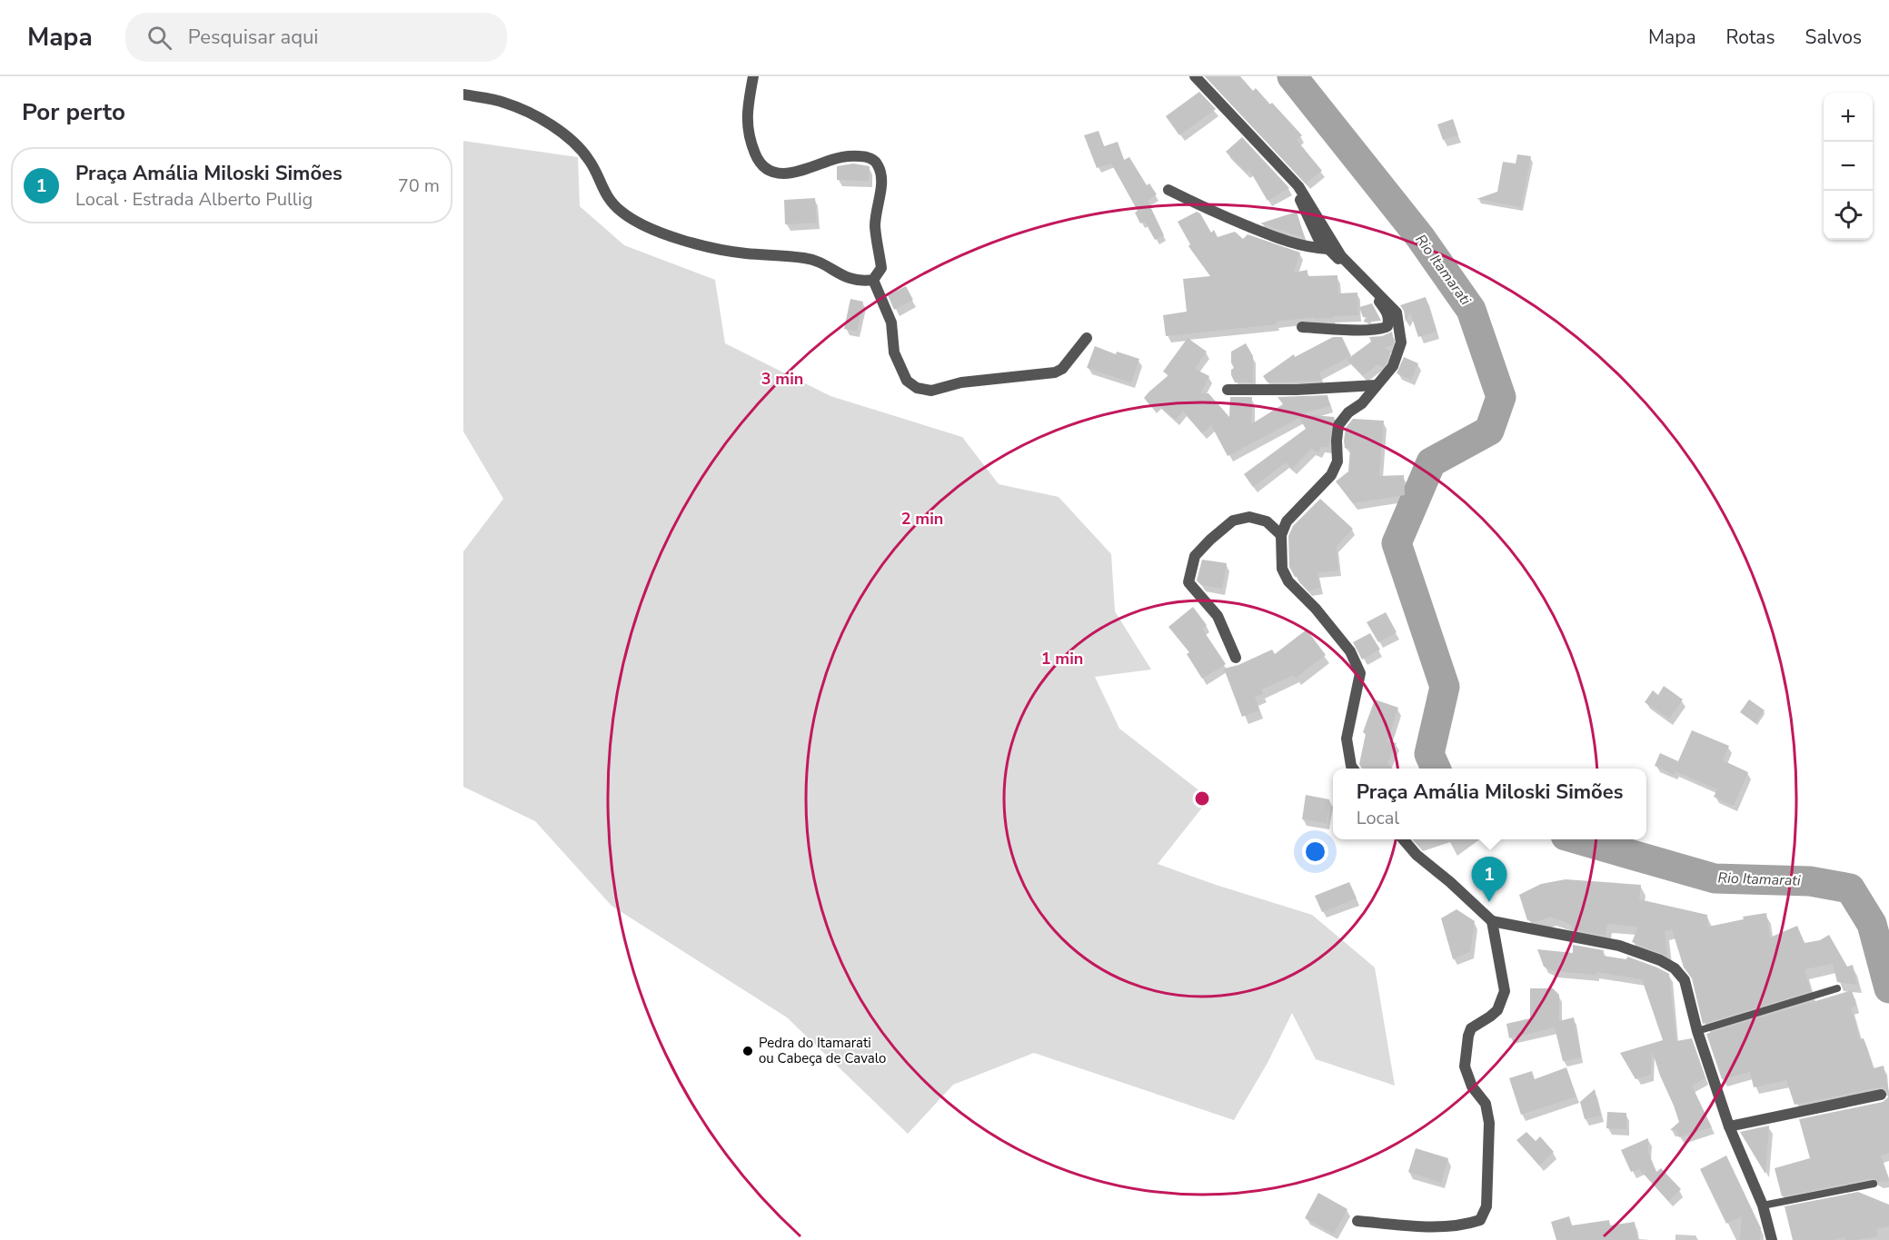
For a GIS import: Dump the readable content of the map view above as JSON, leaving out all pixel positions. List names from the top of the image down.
{
  "water": ["Rio Itamarati"],
  "places": ["Pedra do Itamarati ou Cabeça de Cavalo"],
  "page": {
    "header": "Mapa",
    "search": "Pesquisar aqui",
    "nav": ["Mapa", "Rotas", "Salvos"],
    "heading": "Por perto",
    "map_buttons": ["+", "−"],
    "list": [
      {
        "mark": "1",
        "name": "Praça Amália Miloski Simões",
        "note": "Local · Estrada Alberto Pullig",
        "value": "70 m"
      }
    ],
    "popup": ["Praça Amália Miloski Simões", "Local"],
    "pins": "1"
  },
  "rings": ["3 min", "2 min", "1 min"]
}
